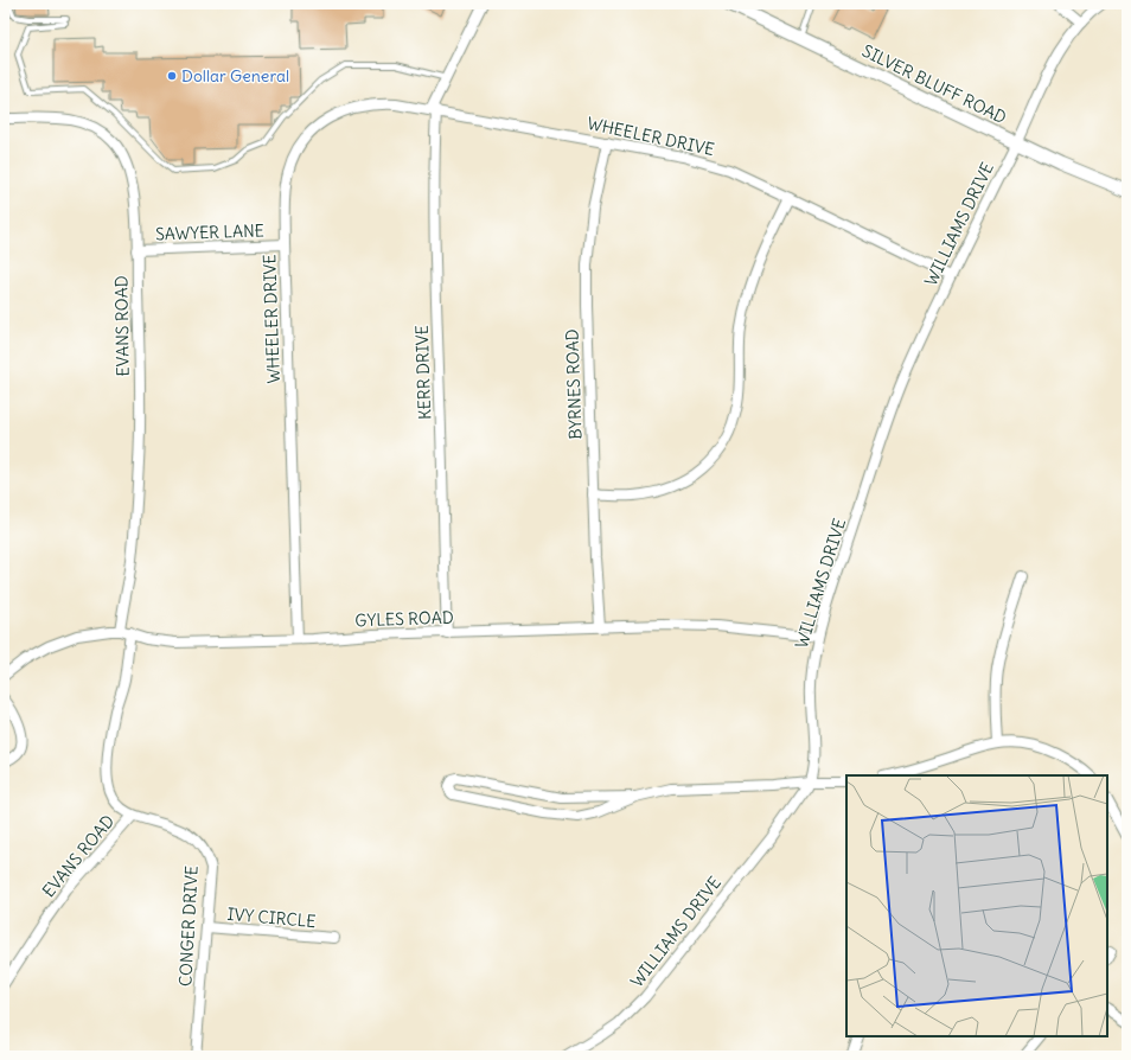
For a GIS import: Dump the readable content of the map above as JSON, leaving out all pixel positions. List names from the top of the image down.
{
  "streets": {
    "street": [
      "SILVER BLUFF ROAD",
      "WHEELER DRIVE",
      "WILLIAMS DRIVE",
      "SAWYER LANE",
      "EVANS ROAD",
      "KERR DRIVE",
      "BYRNES ROAD",
      "GYLES ROAD",
      "IVY CIRCLE",
      "CONGER DRIVE"
    ]
  },
  "crossings": [
    ["SILVER BLUFF ROAD", "WILLIAMS DRIVE"],
    ["WHEELER DRIVE", "WILLIAMS DRIVE"],
    ["WHEELER DRIVE", "SAWYER LANE"],
    ["WHEELER DRIVE", "KERR DRIVE"],
    ["WHEELER DRIVE", "BYRNES ROAD"],
    ["WHEELER DRIVE", "GYLES ROAD"],
    ["WILLIAMS DRIVE", "GYLES ROAD"],
    ["SAWYER LANE", "EVANS ROAD"],
    ["EVANS ROAD", "GYLES ROAD"],
    ["EVANS ROAD", "CONGER DRIVE"],
    ["KERR DRIVE", "GYLES ROAD"],
    ["BYRNES ROAD", "GYLES ROAD"],
    ["IVY CIRCLE", "CONGER DRIVE"]
  ],
  "places": ["Dollar General"]
}
